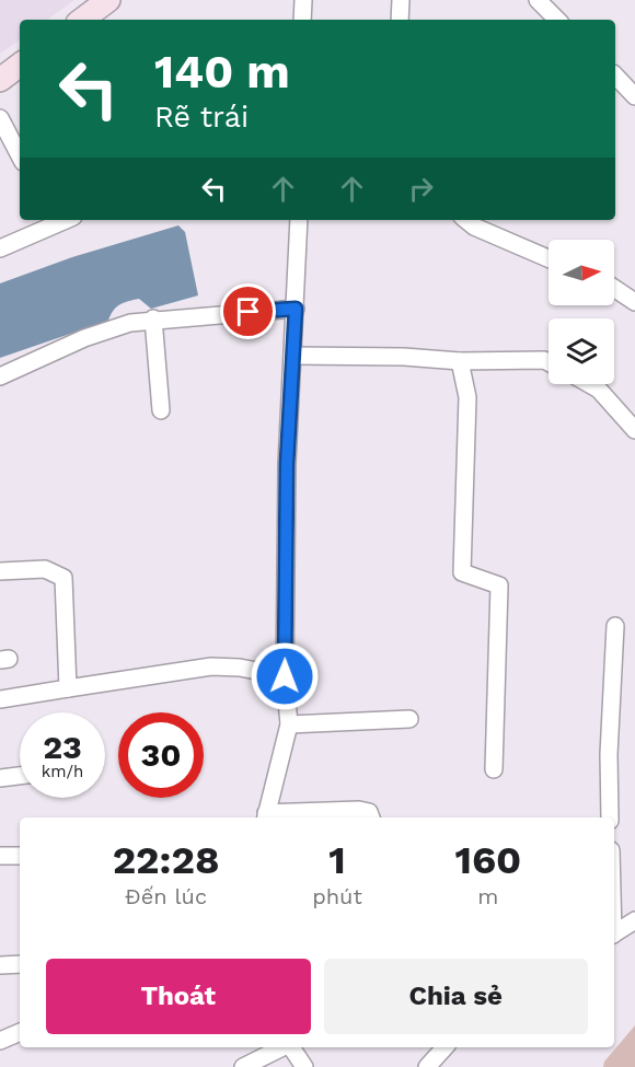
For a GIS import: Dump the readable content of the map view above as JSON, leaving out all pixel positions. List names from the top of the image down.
{
  "north": "right",
  "page": {
    "turn": ["140 m", "Rẽ trái"],
    "speed": "23 km/h",
    "limit": "30",
    "eta": [
      "22:28",
      "Đến lúc",
      "1",
      "phút",
      "160",
      "m"
    ],
    "buttons": ["Thoát", "Chia sẻ"]
  }
}
